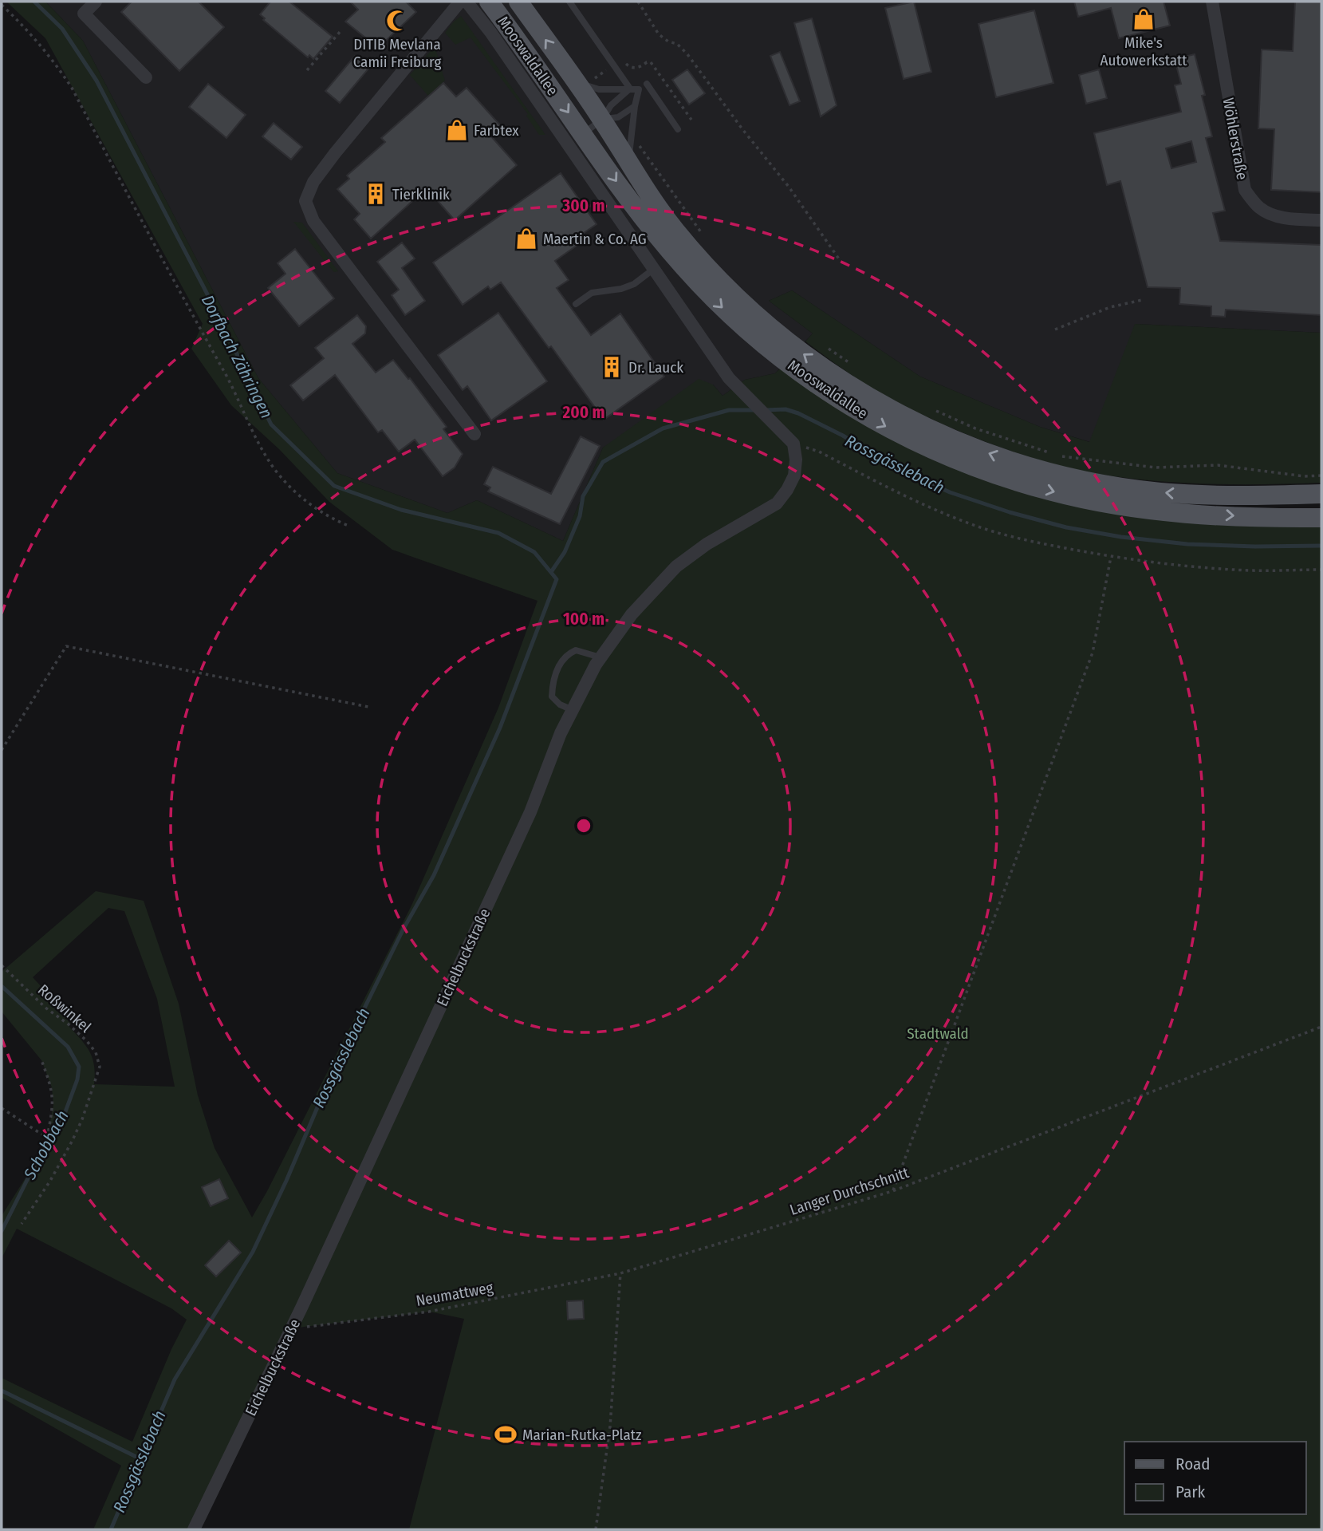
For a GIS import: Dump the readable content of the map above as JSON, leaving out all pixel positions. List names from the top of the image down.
{
  "streets": {
    "main road": ["Mooswaldallee"],
    "street": ["Wöhlerstraße", "Eichelbuckstraße"],
    "path": ["Roßwinkel", "Langer Durchschnitt", "Neumattweg"]
  },
  "crossings": [
    ["Mooswaldallee", "Eichelbuckstraße"],
    ["Eichelbuckstraße", "Neumattweg"],
    ["Langer Durchschnitt", "Neumattweg"]
  ],
  "water": ["Dorfbach Zähringen", "Rossgässlebach", "Schobbach"],
  "parks": ["Stadtwald"],
  "places": {
    "shop": ["Mike's Autowerkstatt", "Farbtex", "Maertin & Co. AG"],
    "mosque": ["DITIB Mevlana Camii Freiburg"],
    "building": ["Tierklinik", "Dr. Lauck"],
    "sports": ["Marian-Rutka-Platz"]
  },
  "legend": ["Road", "Park"],
  "rings": ["300 m", "200 m", "100 m"]
}
